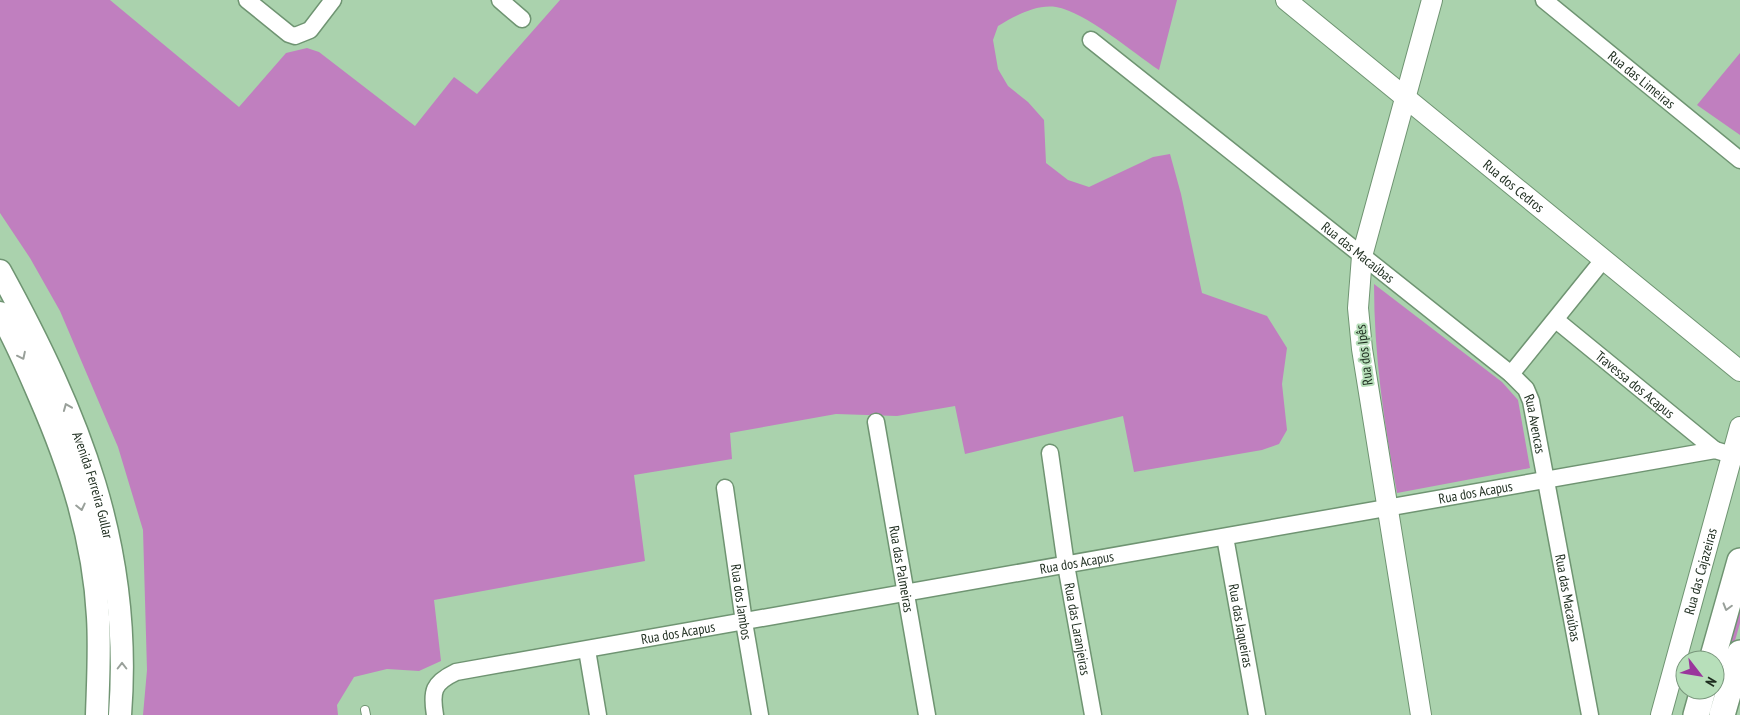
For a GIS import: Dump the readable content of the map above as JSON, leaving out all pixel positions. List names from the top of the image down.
{
  "streets": {
    "main road": ["Avenida Ferreira Gullar"],
    "street": [
      "Rua das Limeiras",
      "Rua dos Cedros",
      "Rua das Macaúbas",
      "Rua dos Ipês",
      "Travessa dos Acapus",
      "Rua Avencas",
      "Rua dos Acapus",
      "Rua das Palmeiras",
      "Rua das Cajazeiras",
      "Rua dos Jambos",
      "Rua das Jaqueiras",
      "Rua das Laranjeiras"
    ]
  },
  "crossings": [
    ["Rua dos Cedros", "Rua dos Ipês"],
    ["Rua das Macaúbas", "Rua dos Ipês"],
    ["Rua das Macaúbas", "Rua Avencas"],
    ["Rua das Macaúbas", "Rua dos Acapus"],
    ["Rua dos Ipês", "Rua dos Acapus"],
    ["Travessa dos Acapus", "Rua dos Acapus"],
    ["Travessa dos Acapus", "Rua das Cajazeiras"],
    ["Rua Avencas", "Rua dos Acapus"],
    ["Rua dos Acapus", "Rua das Palmeiras"],
    ["Rua dos Acapus", "Rua das Cajazeiras"],
    ["Rua dos Acapus", "Rua dos Jambos"],
    ["Rua dos Acapus", "Rua das Jaqueiras"],
    ["Rua dos Acapus", "Rua das Laranjeiras"]
  ],
  "north": "bottom right"
}
